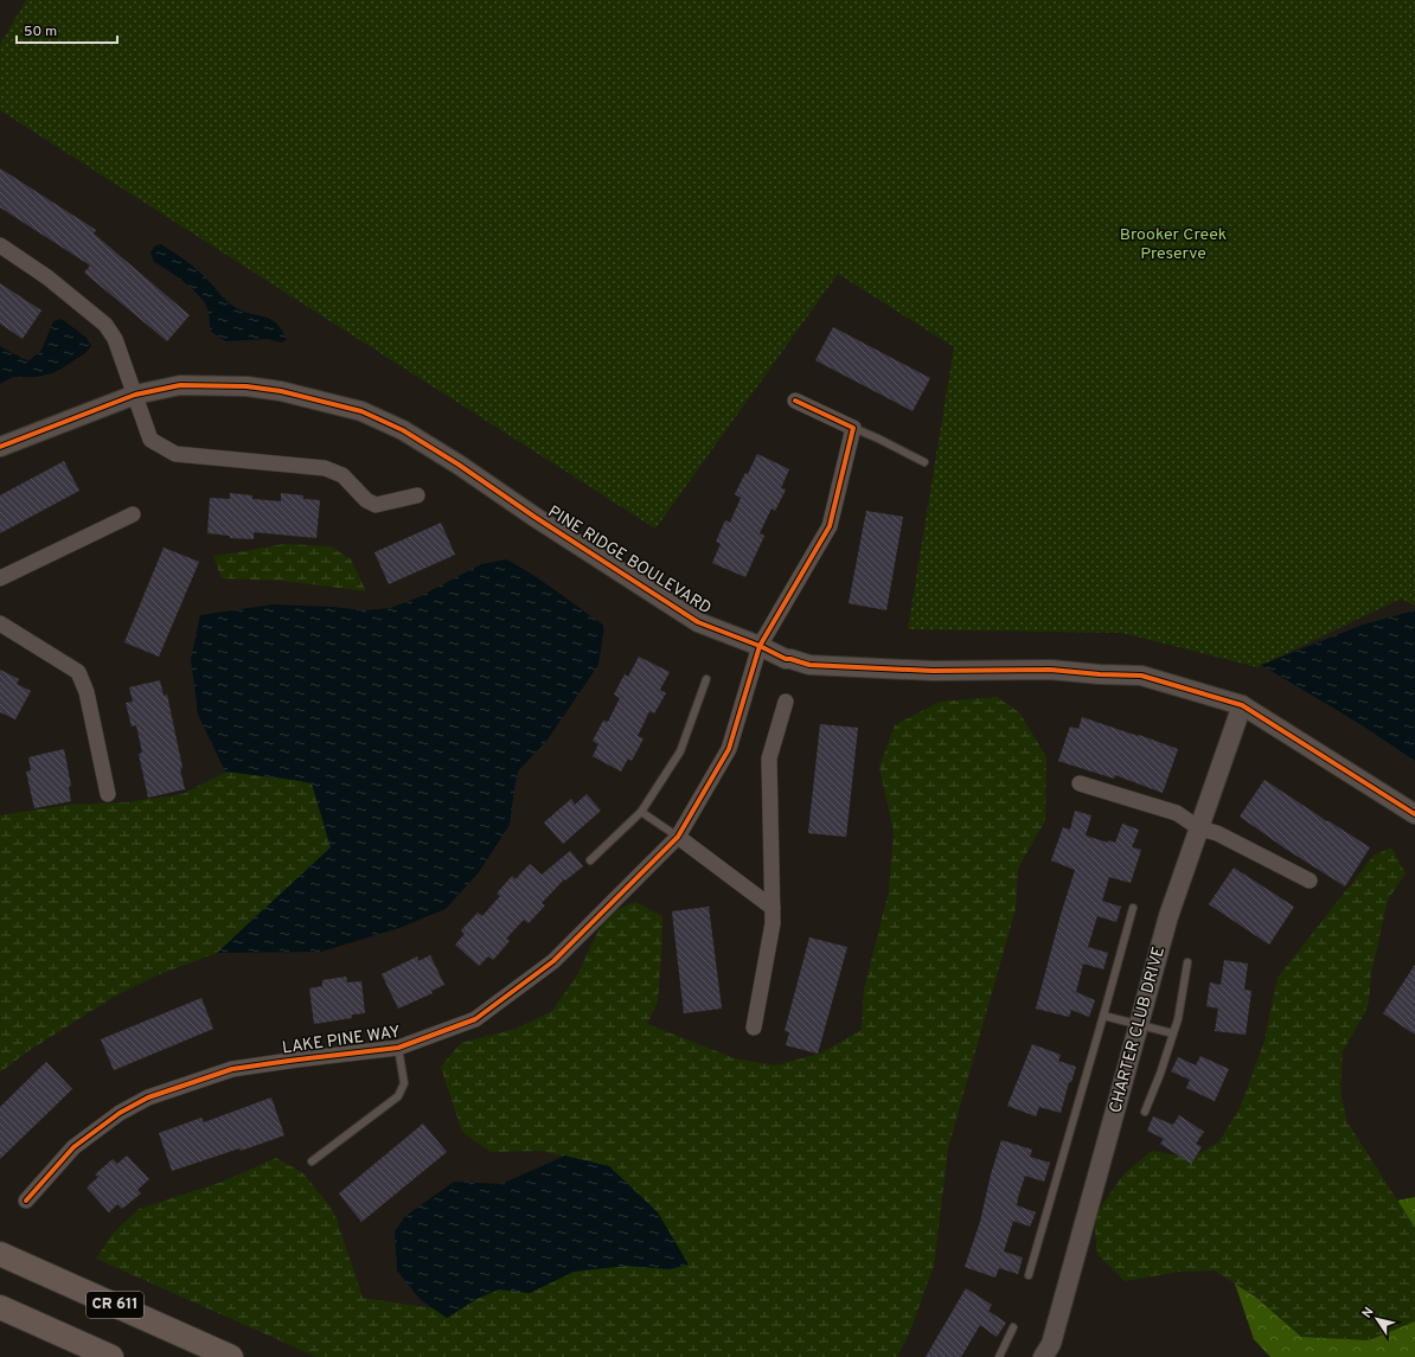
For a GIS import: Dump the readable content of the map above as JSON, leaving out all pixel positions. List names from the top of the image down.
{
  "streets": {
    "main road": ["CR 611"],
    "street": ["PINE RIDGE BOULEVARD", "CHARTER CLUB DRIVE", "LAKE PINE WAY"]
  },
  "crossings": [
    ["PINE RIDGE BOULEVARD", "CHARTER CLUB DRIVE"],
    ["PINE RIDGE BOULEVARD", "LAKE PINE WAY"]
  ],
  "parks": ["Brooker Creek Preserve"],
  "scale_bar": "50 m",
  "north": "top left"
}
